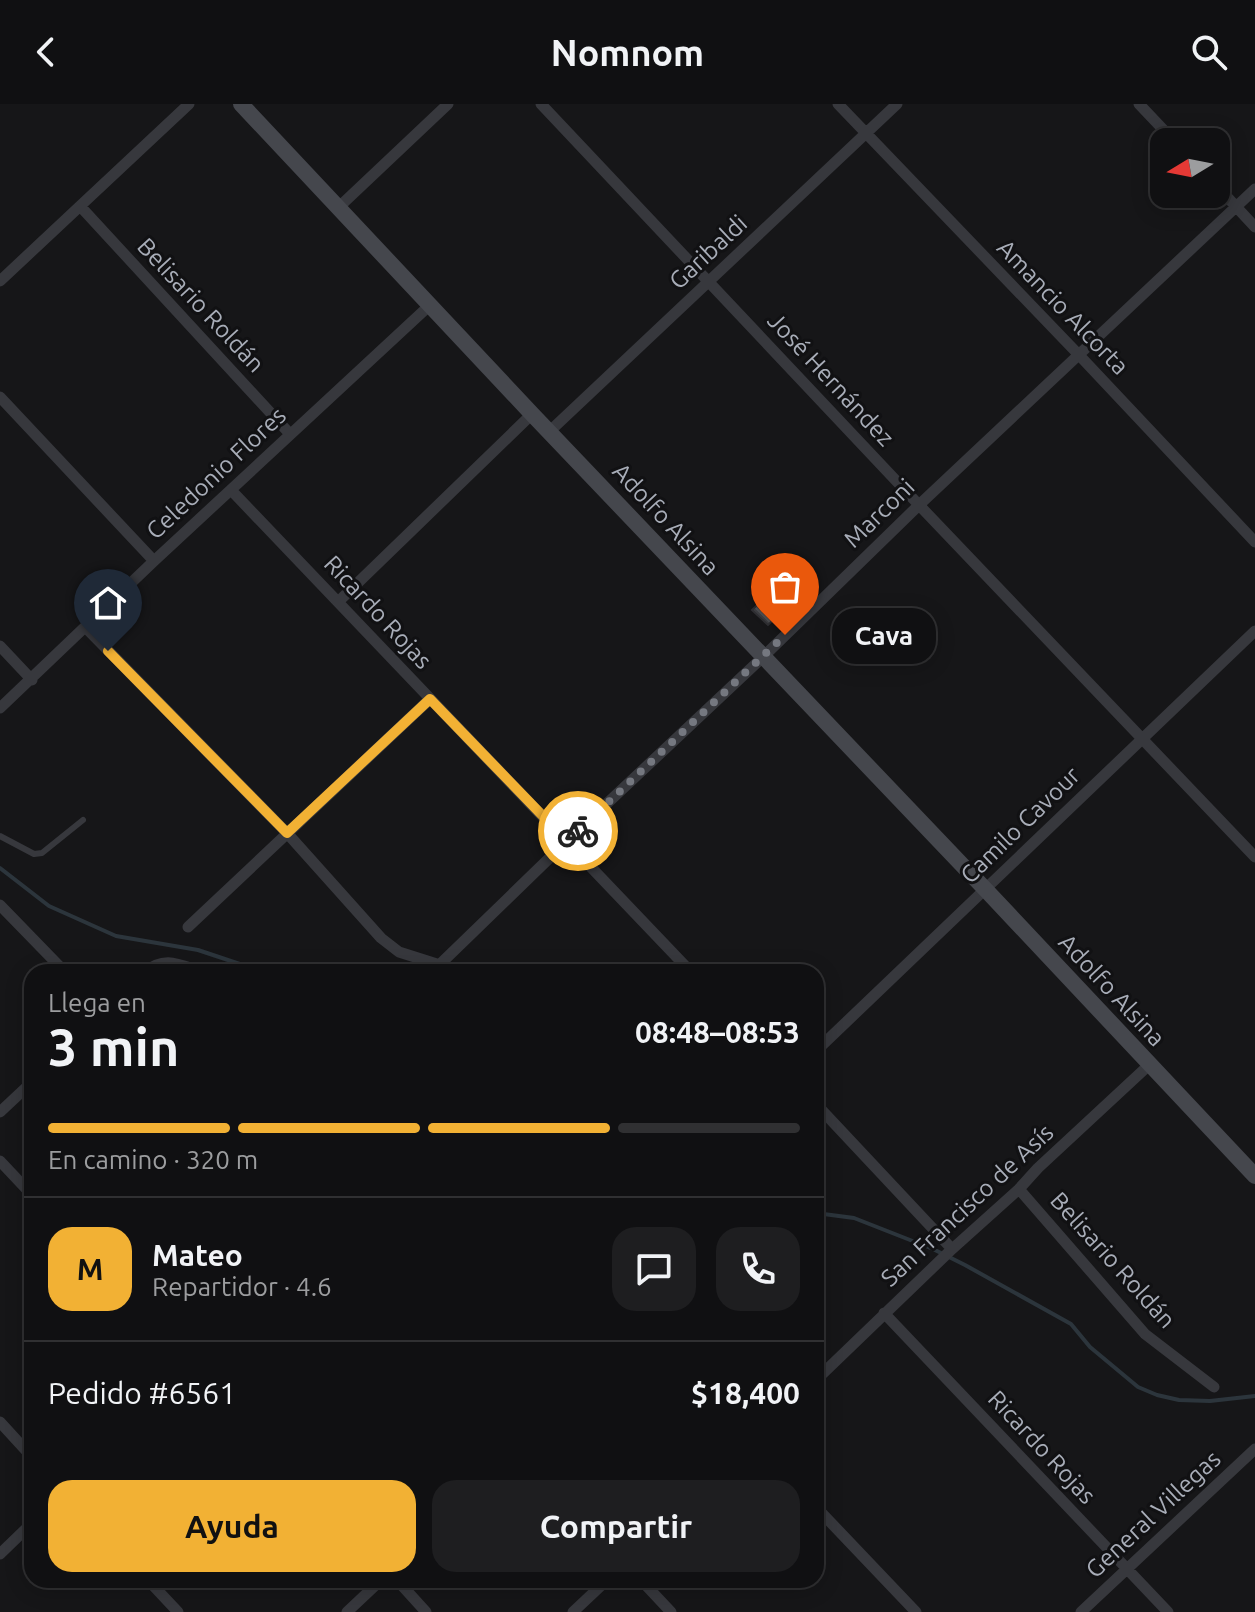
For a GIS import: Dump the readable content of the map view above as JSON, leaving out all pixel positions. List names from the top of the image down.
{
  "streets": {
    "street": [
      "Garibaldi",
      "Belisario Roldán",
      "Amancio Alcorta",
      "José Hernández",
      "Celedonio Flores",
      "Marconi",
      "Adolfo Alsina",
      "Ricardo Rojas",
      "Camilo Cavour",
      "San Francisco de Asís",
      "General Villegas"
    ]
  },
  "crossings": [
    ["Garibaldi", "Amancio Alcorta"],
    ["Garibaldi", "José Hernández"],
    ["Garibaldi", "Adolfo Alsina"],
    ["Belisario Roldán", "Celedonio Flores"],
    ["Belisario Roldán", "San Francisco de Asís"],
    ["Amancio Alcorta", "Marconi"],
    ["José Hernández", "Marconi"],
    ["José Hernández", "Camilo Cavour"],
    ["Celedonio Flores", "Adolfo Alsina"],
    ["Celedonio Flores", "Ricardo Rojas"],
    ["Marconi", "Adolfo Alsina"],
    ["Marconi", "Ricardo Rojas"],
    ["Adolfo Alsina", "Camilo Cavour"],
    ["Adolfo Alsina", "San Francisco de Asís"],
    ["Ricardo Rojas", "San Francisco de Asís"],
    ["Ricardo Rojas", "General Villegas"]
  ],
  "places": ["Cava"],
  "north": "left",
  "page": {
    "header": "Nomnom",
    "bubble": "Cava",
    "heading": ["3 min", "Llega en", "08:48–08:53"],
    "panel": [
      "Mateo",
      "Repartidor · 4.6",
      "Pedido #6561",
      "$18,400"
    ],
    "bar": "En camino · 320 m",
    "round": "M",
    "buttons": ["Ayuda", "Compartir"]
  }
}
